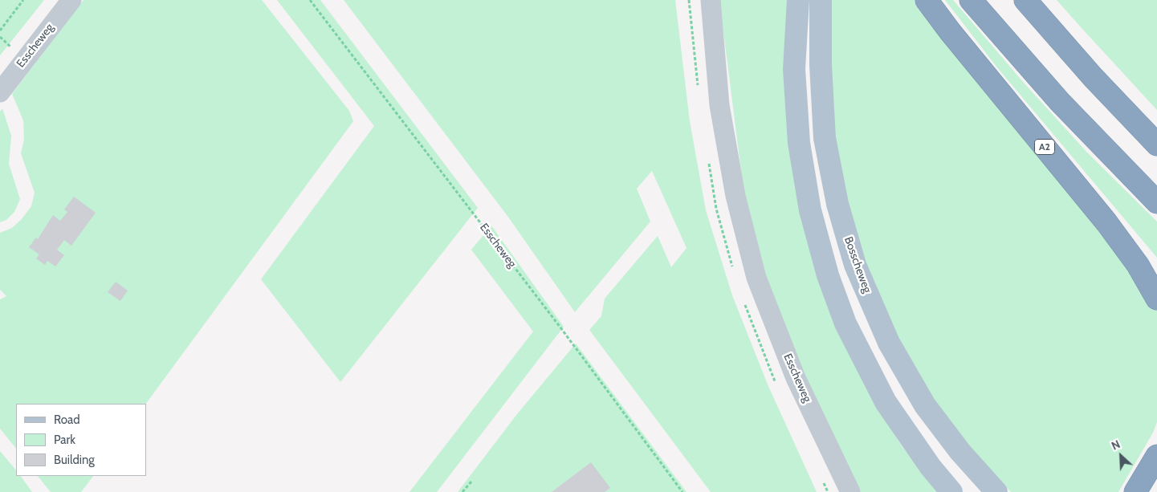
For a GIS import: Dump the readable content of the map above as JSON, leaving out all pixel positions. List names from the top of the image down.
{
  "streets": {
    "highway": ["A2"],
    "main road": ["Bosscheweg"],
    "street": ["Esscheweg"]
  },
  "legend": ["Road", "Park", "Building"],
  "north": "top left"
}
